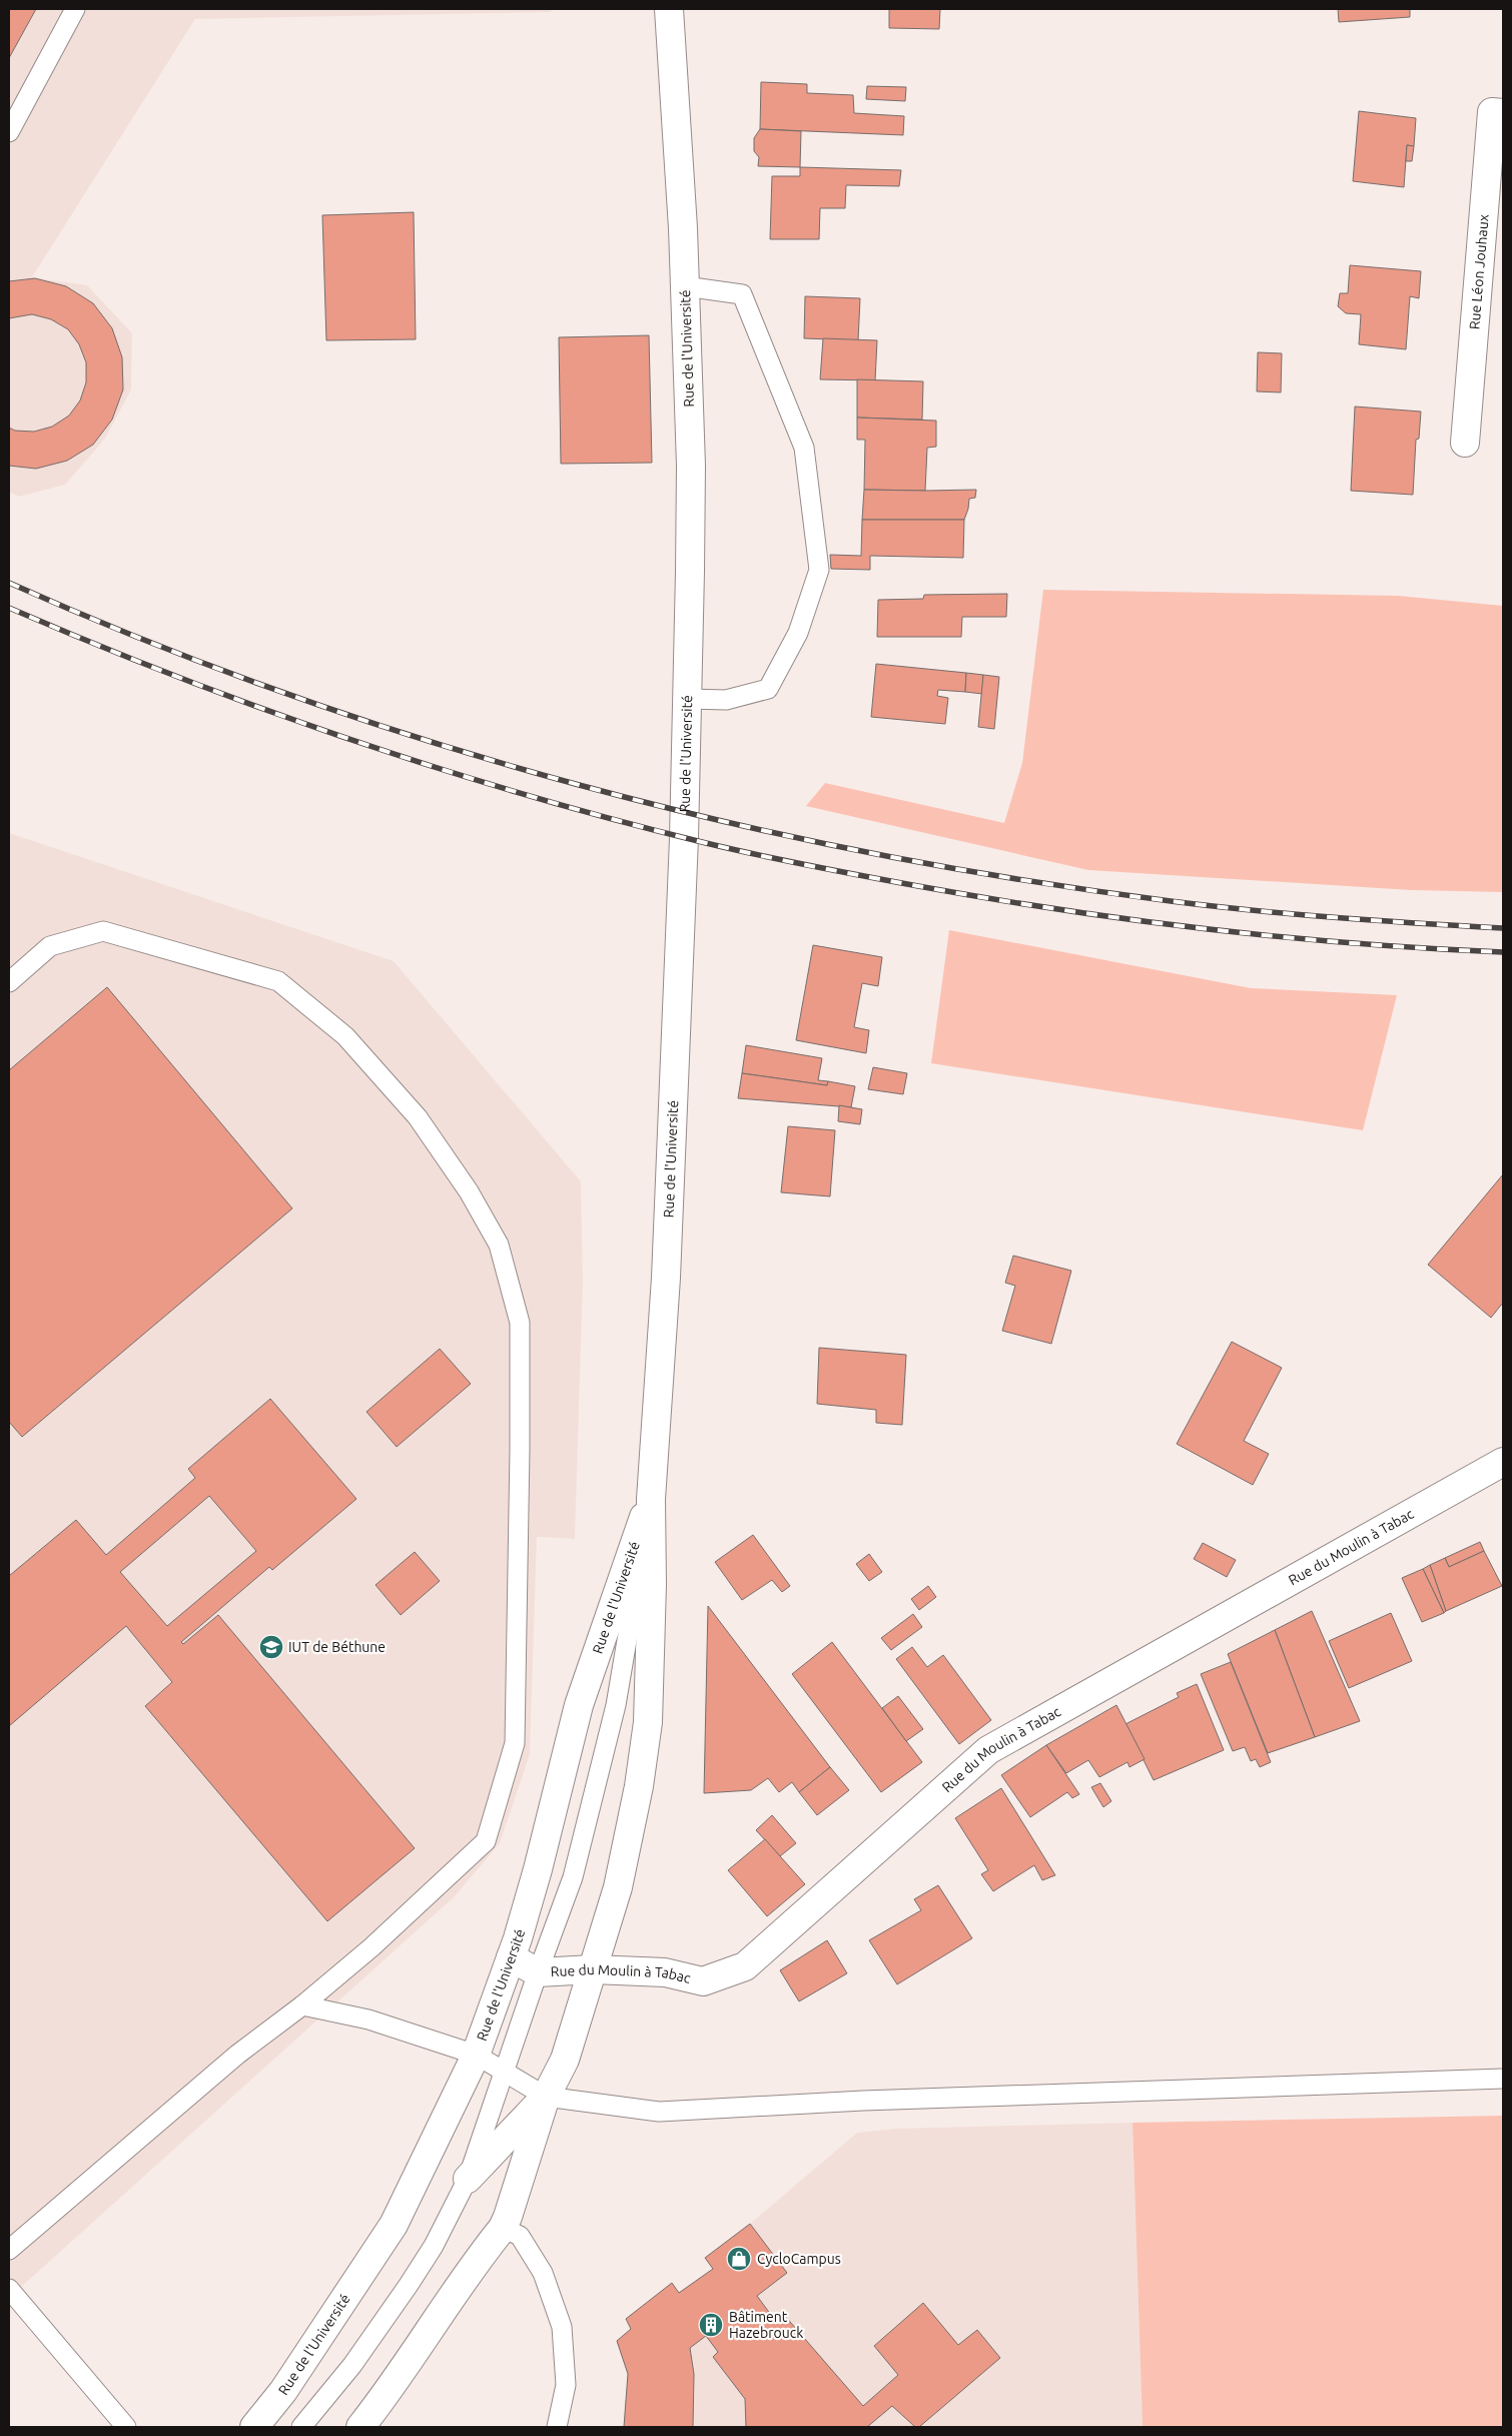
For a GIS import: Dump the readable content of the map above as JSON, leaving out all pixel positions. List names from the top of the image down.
{
  "streets": {
    "street": ["Rue Léon Jouhaux", "Rue de l'Université", "Rue du Moulin à Tabac"]
  },
  "crossings": [
    ["Rue de l'Université", "Rue du Moulin à Tabac"]
  ],
  "places": {
    "school or university": ["IUT de Béthune"],
    "shop": ["CycloCampus"],
    "building": ["Bâtiment Hazebrouck"]
  }
}
